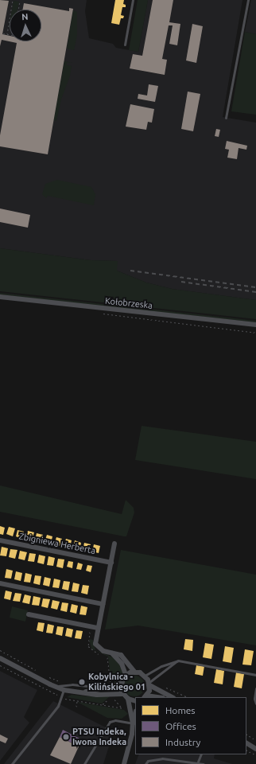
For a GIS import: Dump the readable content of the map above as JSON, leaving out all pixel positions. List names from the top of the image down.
{
  "streets": {
    "street": ["Kołobrzeska", "Zbigniewa Herberta"]
  },
  "places": ["Kobylnica - Kilińskiego 01", "PTSU Indeka, Iwona Indeka"],
  "legend": ["Homes", "Offices", "Industry"],
  "north": "top"
}
